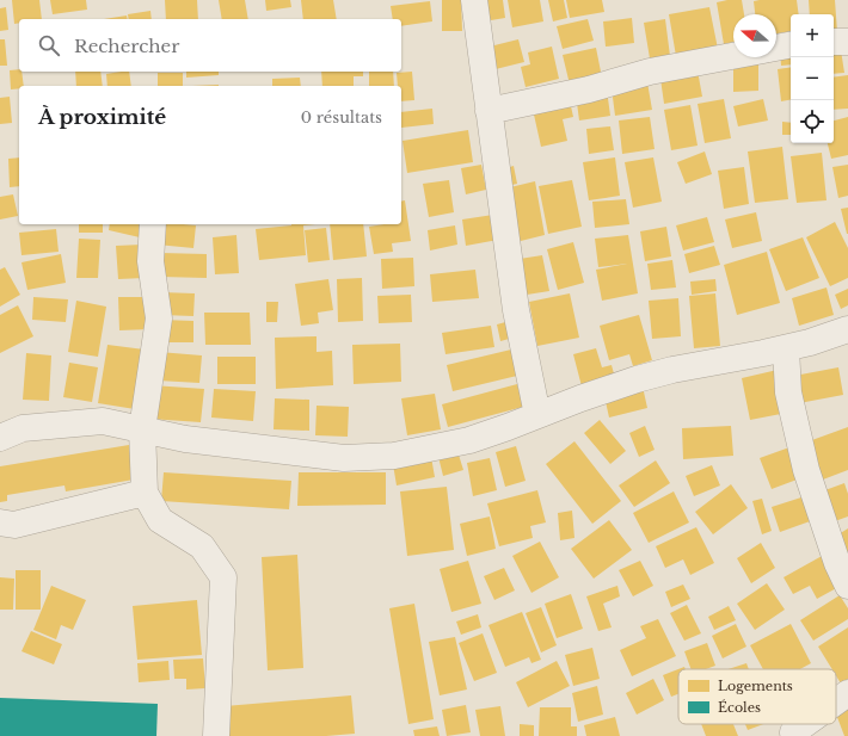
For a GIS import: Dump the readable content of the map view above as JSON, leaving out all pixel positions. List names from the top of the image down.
{
  "legend": ["Logements", "Écoles"],
  "north": "left",
  "page": {
    "map_buttons": ["+", "−"],
    "search": "Rechercher",
    "heading": ["À proximité", "0 résultats"]
  }
}
